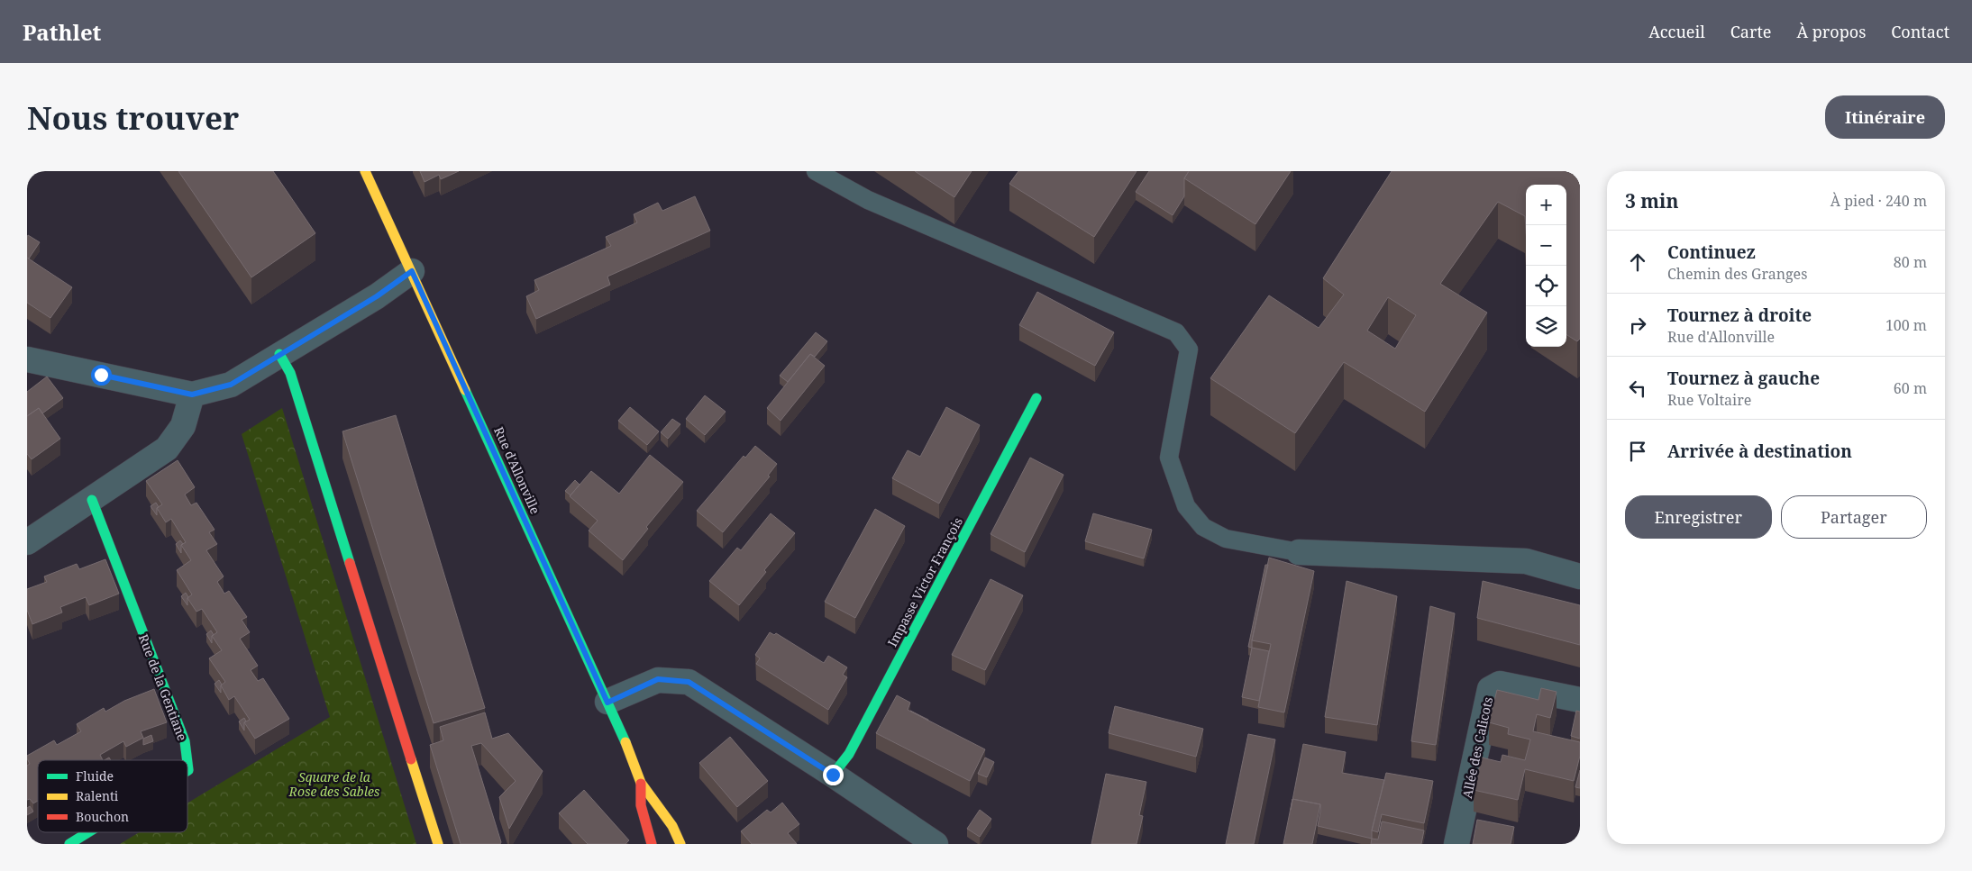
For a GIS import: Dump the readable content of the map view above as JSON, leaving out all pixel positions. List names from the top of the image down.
{
  "streets": {
    "street": [
      "Rue d'Allonville",
      "Impasse Victor François",
      "Rue de la Gentiane",
      "Allée des Calicots"
    ]
  },
  "parks": ["Square de la Rose des Sables"],
  "legend": ["Fluide", "Ralenti", "Bouchon"],
  "page": {
    "header": "Pathlet",
    "nav": [
      "Accueil",
      "Carte",
      "À propos",
      "Contact"
    ],
    "buttons": [
      "Itinéraire",
      ["Enregistrer", "Partager"]
    ],
    "title": "Nous trouver",
    "heading": ["3 min", "À pied · 240 m"],
    "map_buttons": ["+", "−"],
    "list": [
      ["Continuez", "Chemin des Granges", "80 m"],
      ["Tournez à droite", "Rue d'Allonville", "100 m"],
      ["Tournez à gauche", "Rue Voltaire", "60 m"],
      "Arrivée à destination"
    ]
  }
}
